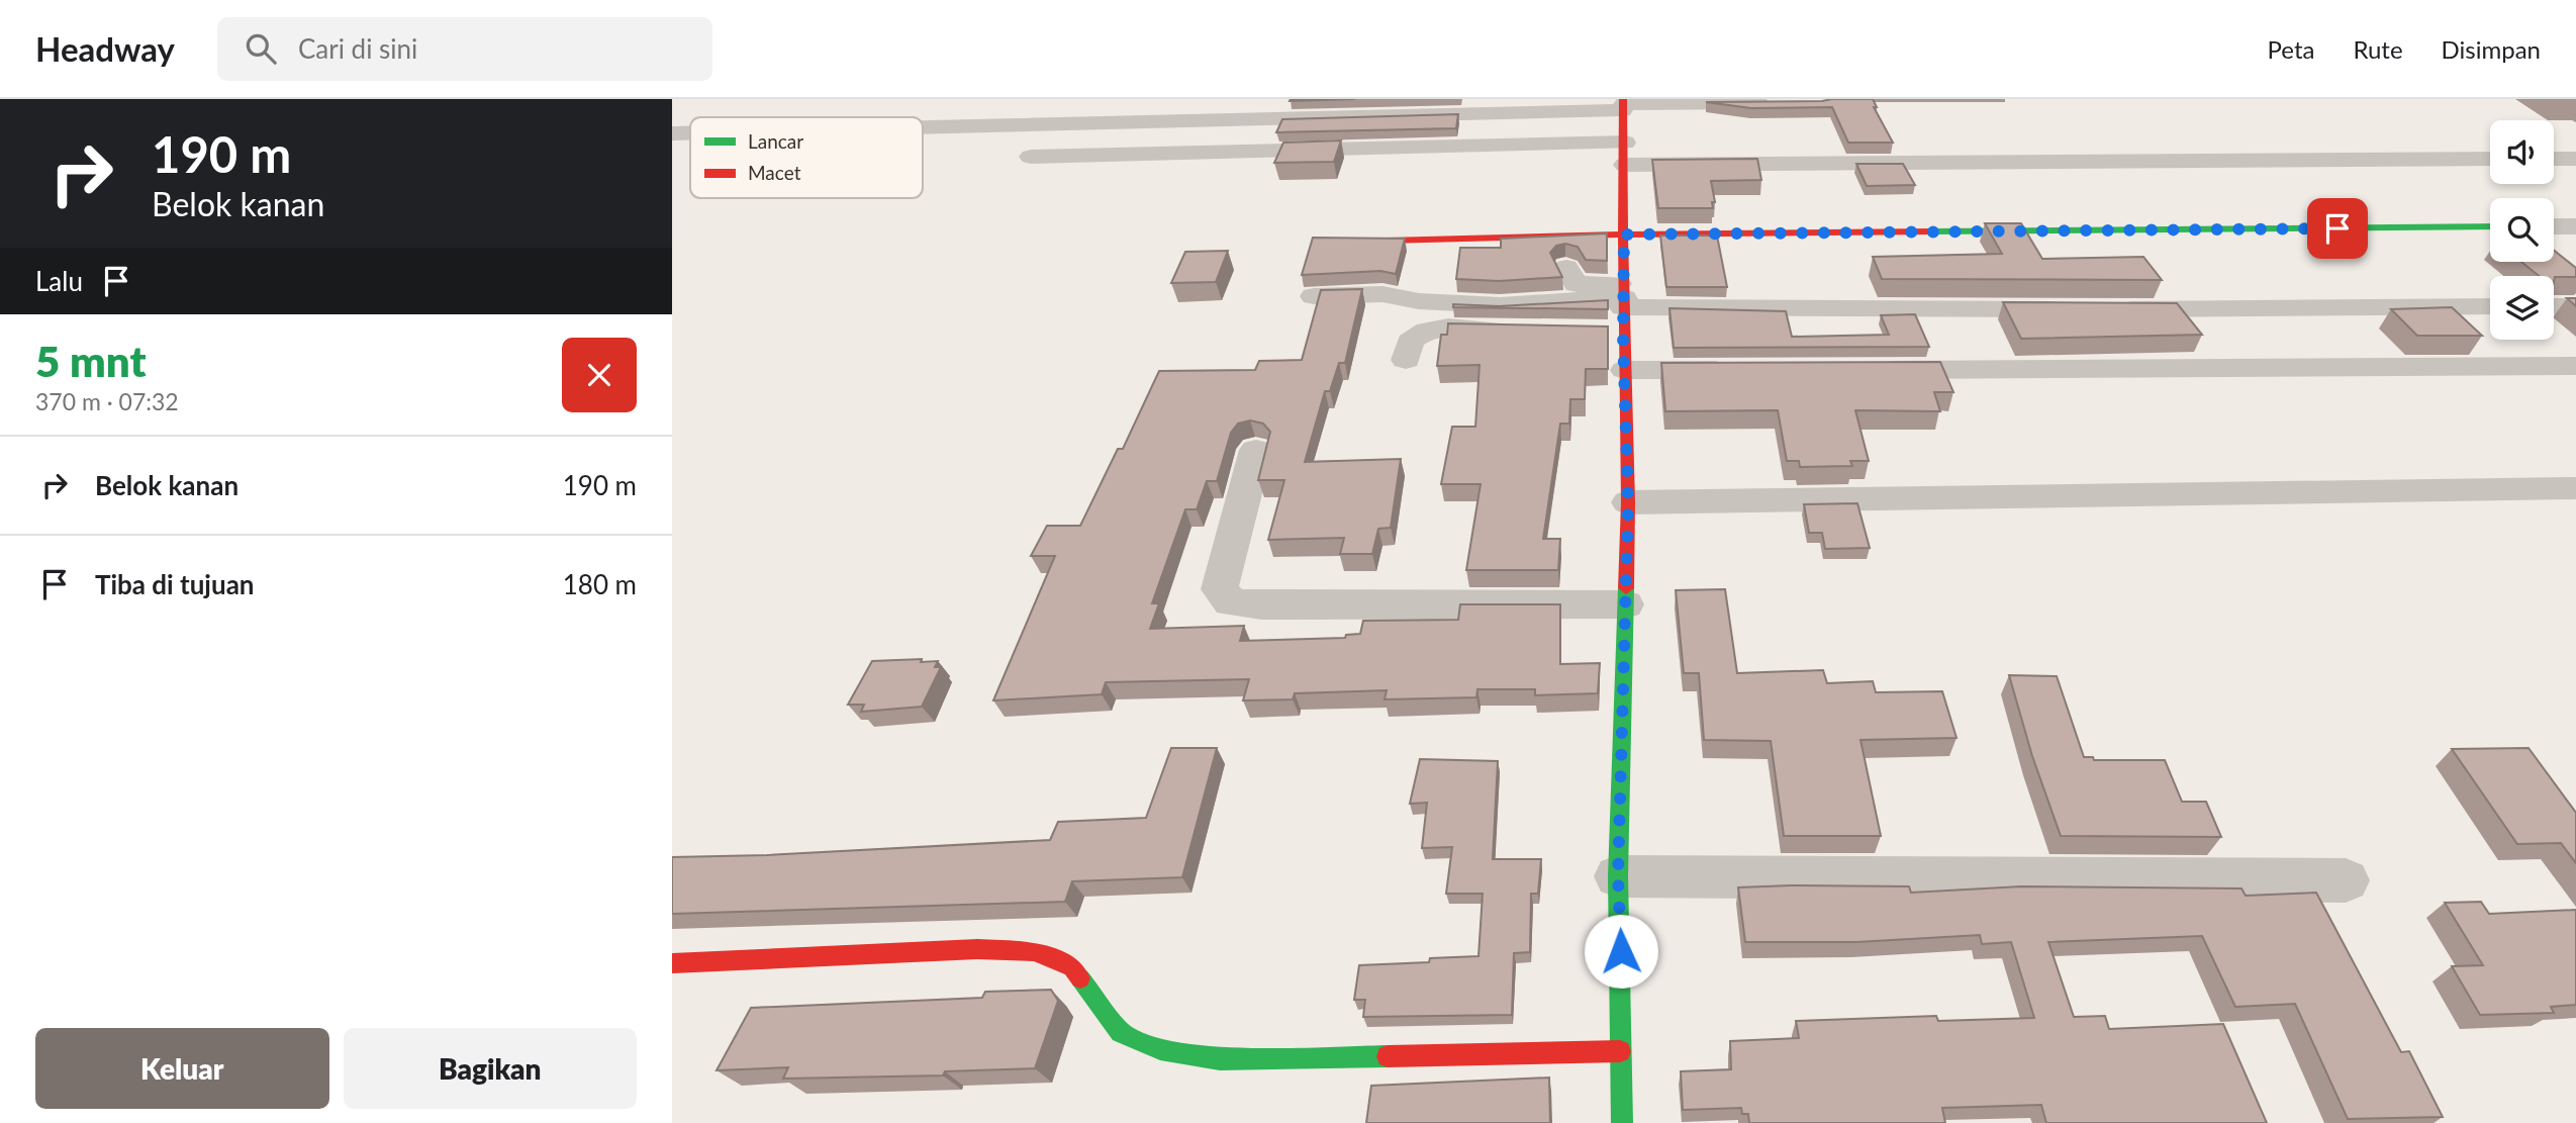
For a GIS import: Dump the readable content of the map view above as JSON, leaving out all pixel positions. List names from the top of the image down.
{
  "legend": ["Lancar", "Macet"],
  "page": {
    "header": "Headway",
    "search": "Cari di sini",
    "nav": ["Peta", "Rute", "Disimpan"],
    "turn": ["190 m", "Belok kanan"],
    "then": "Lalu",
    "heading": ["5 mnt", "370 m · 07:32"],
    "list": [
      {
        "name": "Belok kanan",
        "value": "190 m"
      },
      {
        "name": "Tiba di tujuan",
        "value": "180 m"
      }
    ],
    "buttons": ["Keluar", "Bagikan"]
  }
}
